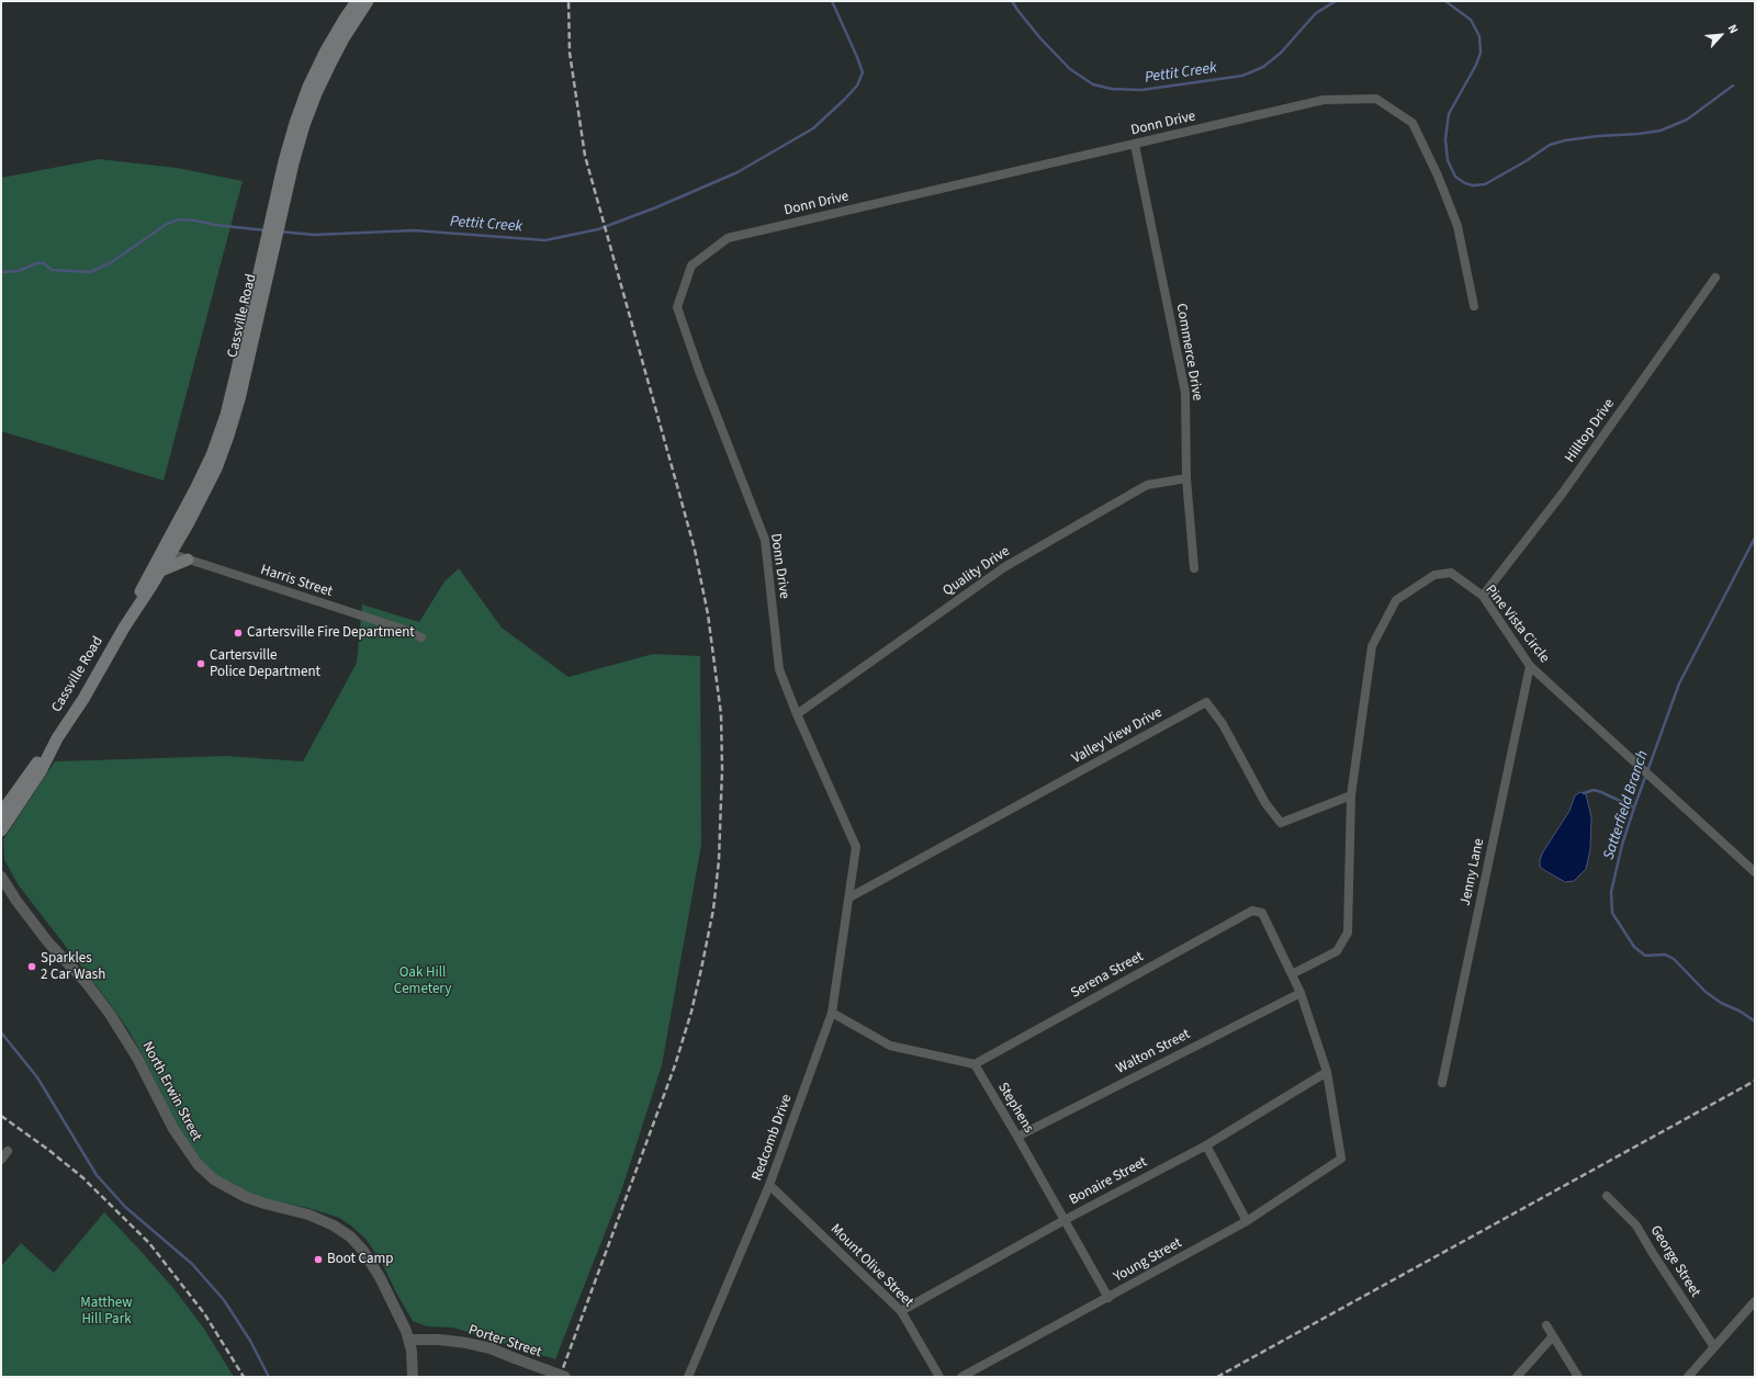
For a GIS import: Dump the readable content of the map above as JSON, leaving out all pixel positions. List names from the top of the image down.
{
  "streets": {
    "main road": ["Cassville Road"],
    "street": [
      "Donn Drive",
      "Commerce Drive",
      "Hilltop Drive",
      "Quality Drive",
      "Harris Street",
      "Pine Vista Circle",
      "Valley View Drive",
      "Jenny Lane",
      "Serena Street",
      "Walton Street",
      "North Erwin Street",
      "Stephens",
      "Redcomb Drive",
      "Bonaire Street",
      "Young Street",
      "George Street",
      "Mount Olive Street",
      "Porter Street"
    ]
  },
  "crossings": [
    ["Donn Drive", "Commerce Drive"],
    ["Donn Drive", "Quality Drive"],
    ["Donn Drive", "Valley View Drive"],
    ["Donn Drive", "Redcomb Drive"],
    ["Cassville Road", "Harris Street"],
    ["Commerce Drive", "Quality Drive"],
    ["Hilltop Drive", "Pine Vista Circle"],
    ["Pine Vista Circle", "Valley View Drive"],
    ["Pine Vista Circle", "Jenny Lane"],
    ["Pine Vista Circle", "Serena Street"],
    ["Valley View Drive", "Redcomb Drive"],
    ["Serena Street", "Stephens"],
    ["Walton Street", "Stephens"],
    ["North Erwin Street", "Porter Street"],
    ["Stephens", "Bonaire Street"],
    ["Stephens", "Young Street"],
    ["Redcomb Drive", "Mount Olive Street"],
    ["Bonaire Street", "Young Street"],
    ["Bonaire Street", "Mount Olive Street"]
  ],
  "water": ["Pettit Creek", "Satterfield Branch"],
  "parks": ["Oak Hill Cemetery", "Matthew Hill Park"],
  "places": [
    "Cartersville Fire Department",
    "Cartersville Police Department",
    "Sparkles 2 Car Wash",
    "Boot Camp"
  ],
  "north": "top right"
}
